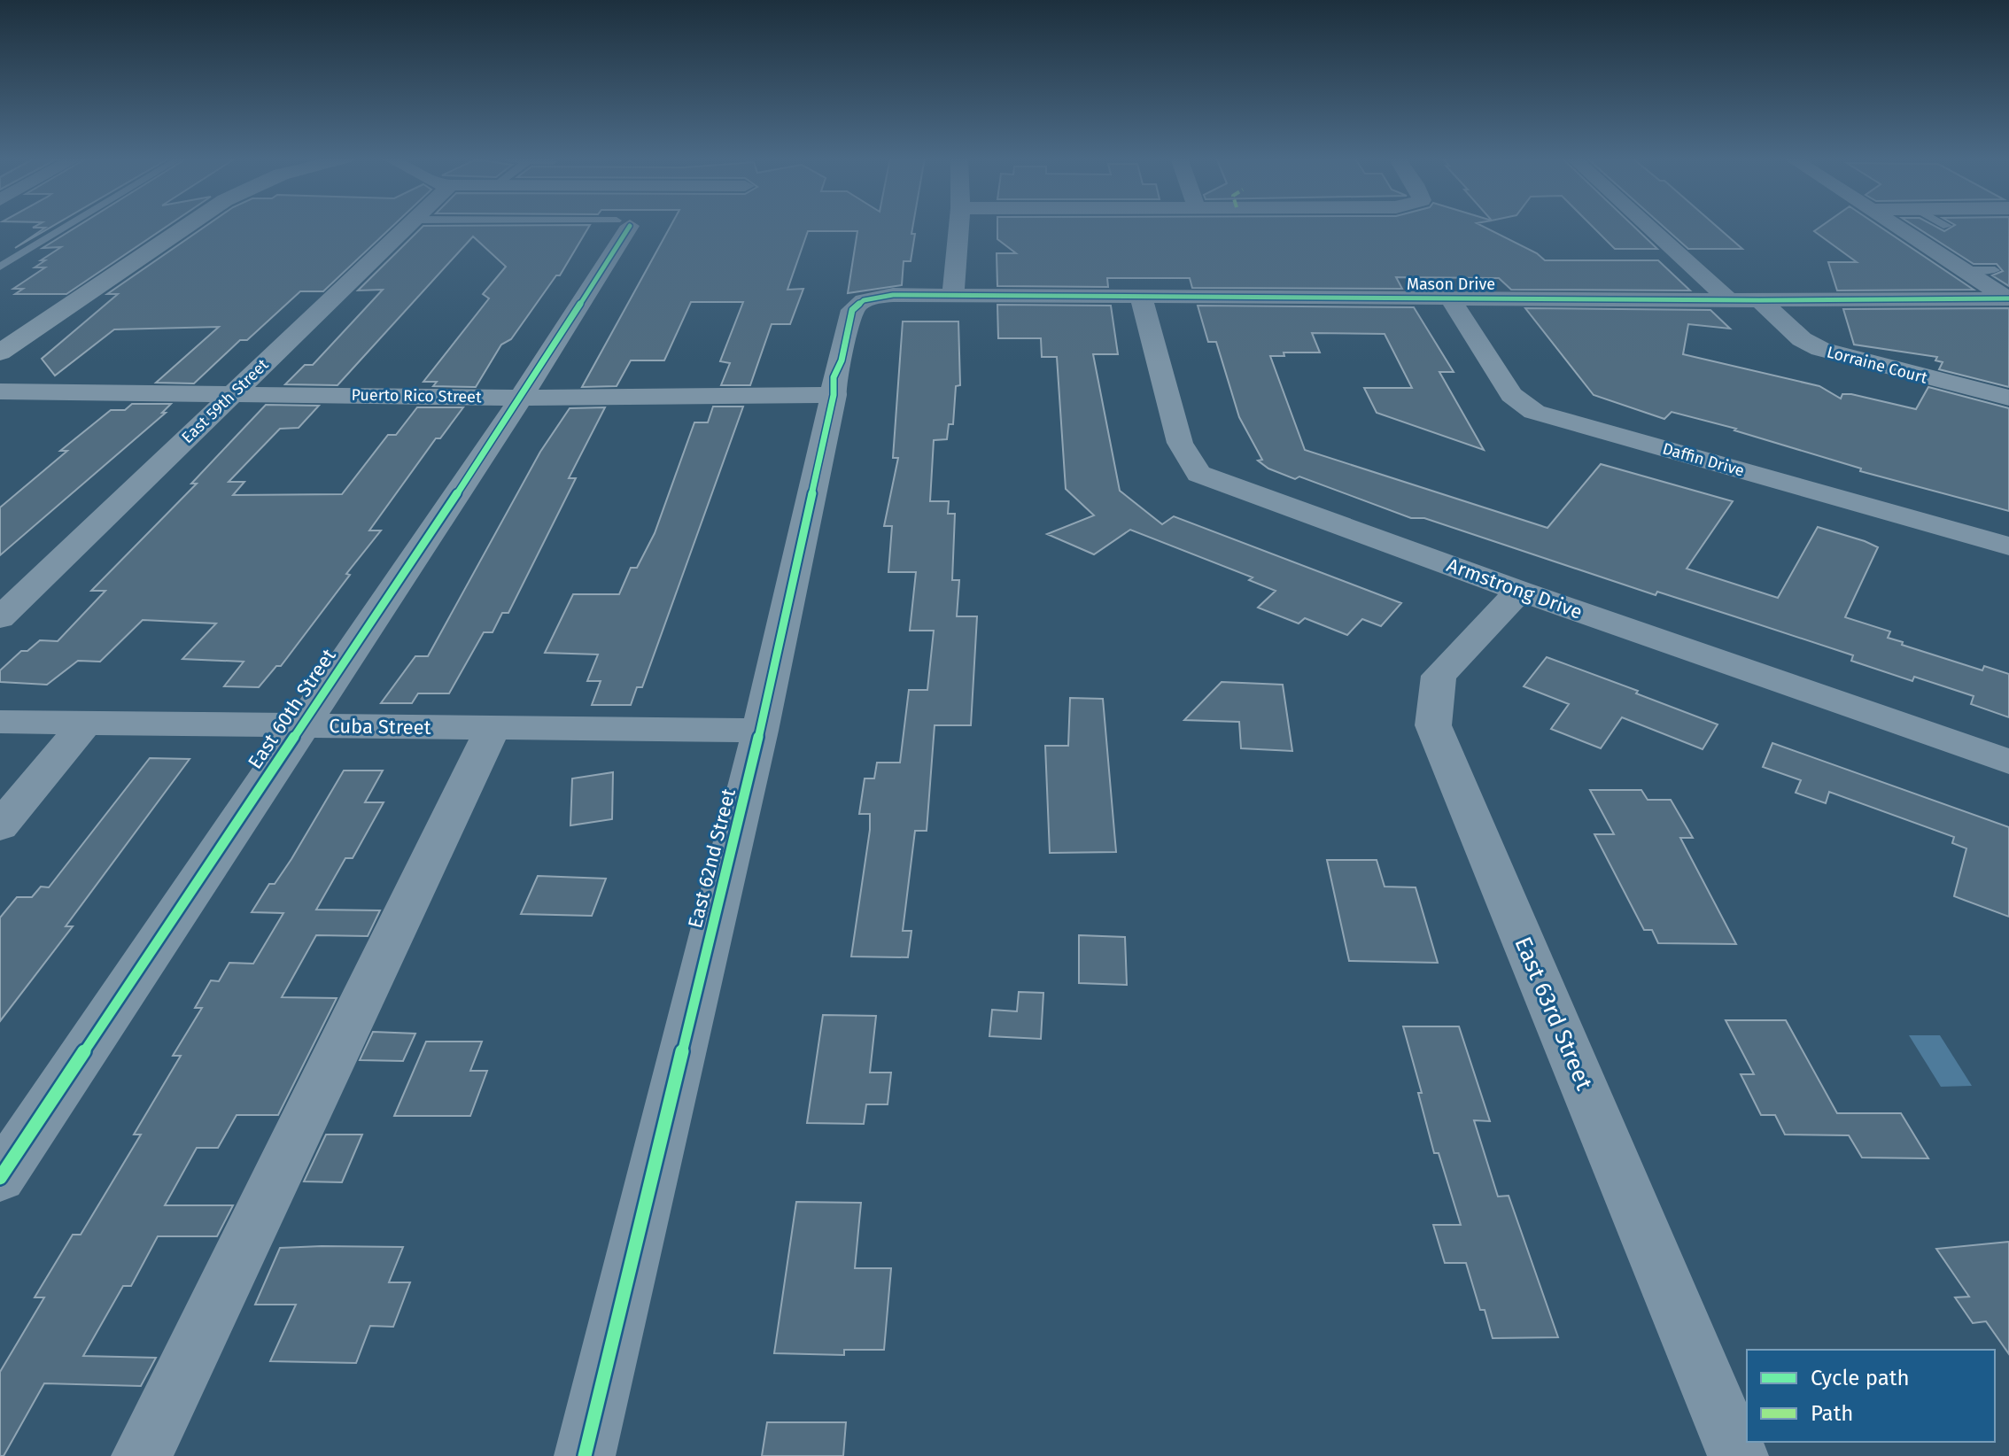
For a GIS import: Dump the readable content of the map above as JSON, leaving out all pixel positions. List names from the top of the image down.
{
  "streets": {
    "street": [
      "Mason Drive",
      "Lorraine Court",
      "Puerto Rico Street",
      "East 59th Street",
      "Daffin Drive",
      "Armstrong Drive",
      "East 60th Street",
      "Cuba Street",
      "East 62nd Street",
      "East 63rd Street"
    ]
  },
  "crossings": [
    ["Mason Drive", "Lorraine Court"],
    ["Mason Drive", "Daffin Drive"],
    ["Mason Drive", "Armstrong Drive"],
    ["Mason Drive", "East 62nd Street"],
    ["Puerto Rico Street", "East 59th Street"],
    ["Puerto Rico Street", "East 60th Street"],
    ["Puerto Rico Street", "East 62nd Street"],
    ["Armstrong Drive", "East 63rd Street"],
    ["East 60th Street", "Cuba Street"],
    ["Cuba Street", "East 62nd Street"]
  ],
  "legend": ["Cycle path", "Path"]
}
